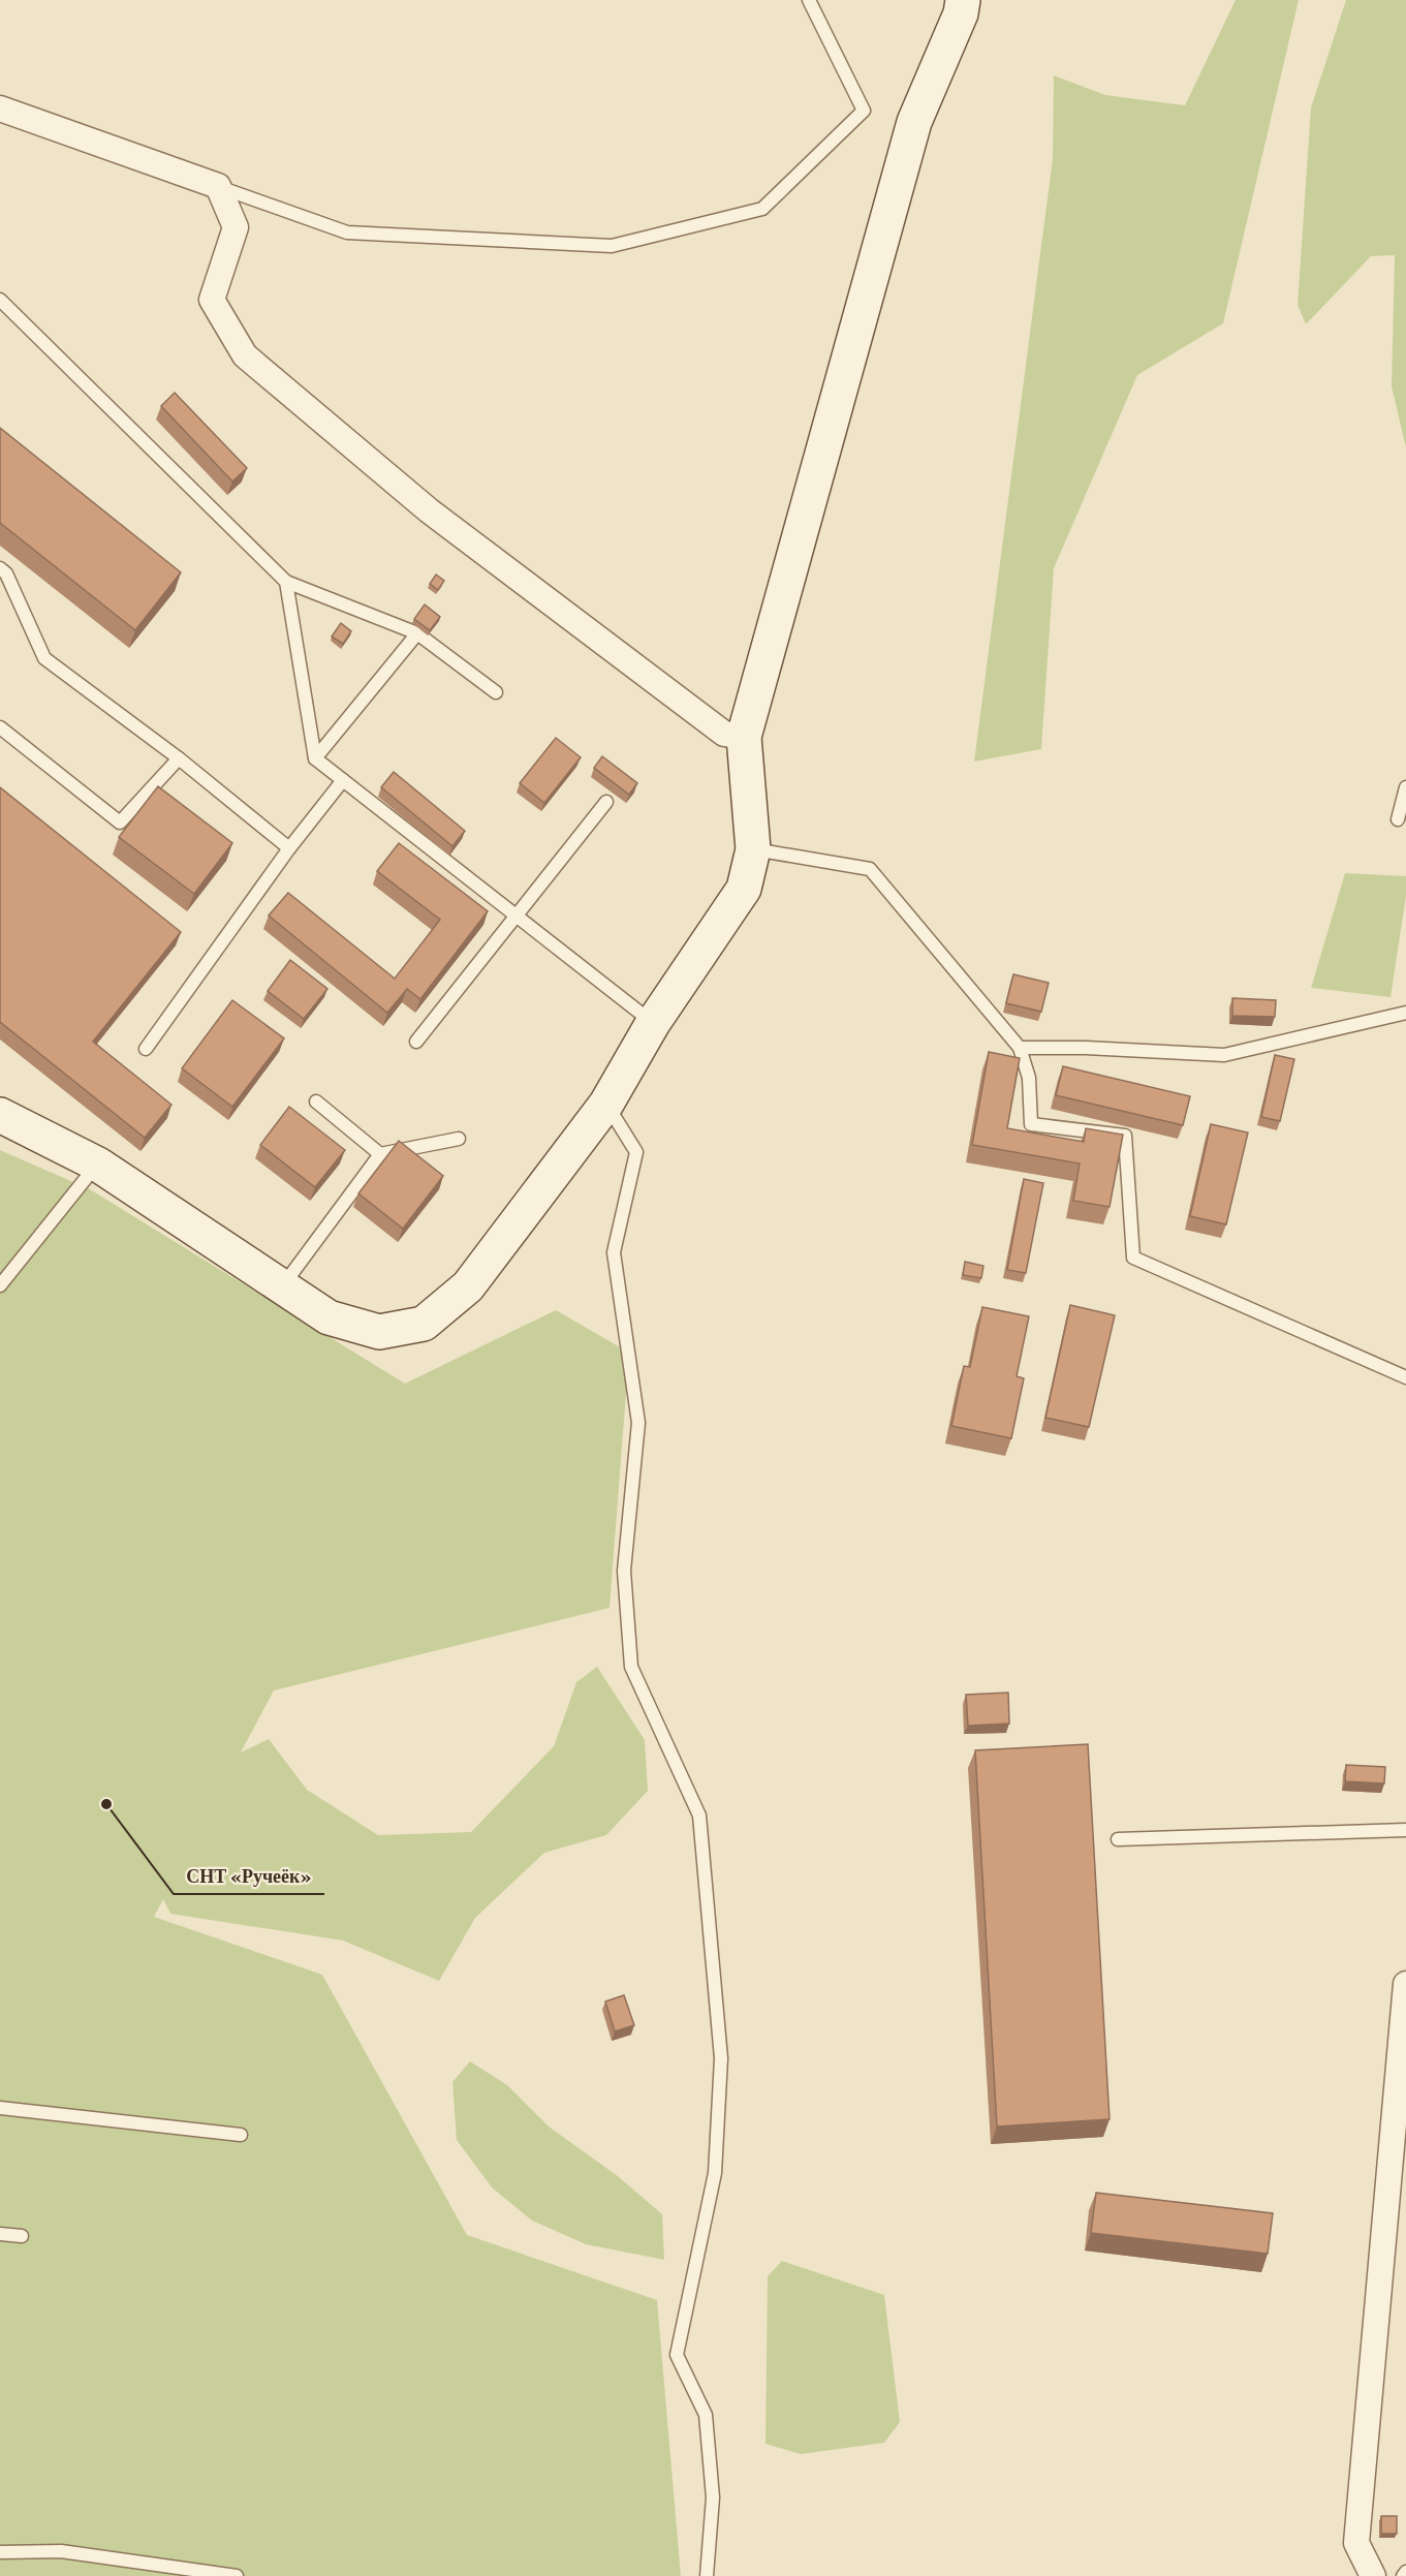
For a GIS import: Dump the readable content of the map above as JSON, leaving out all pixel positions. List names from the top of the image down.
{
  "places": ["СНТ «Ручеёк»"]
}
